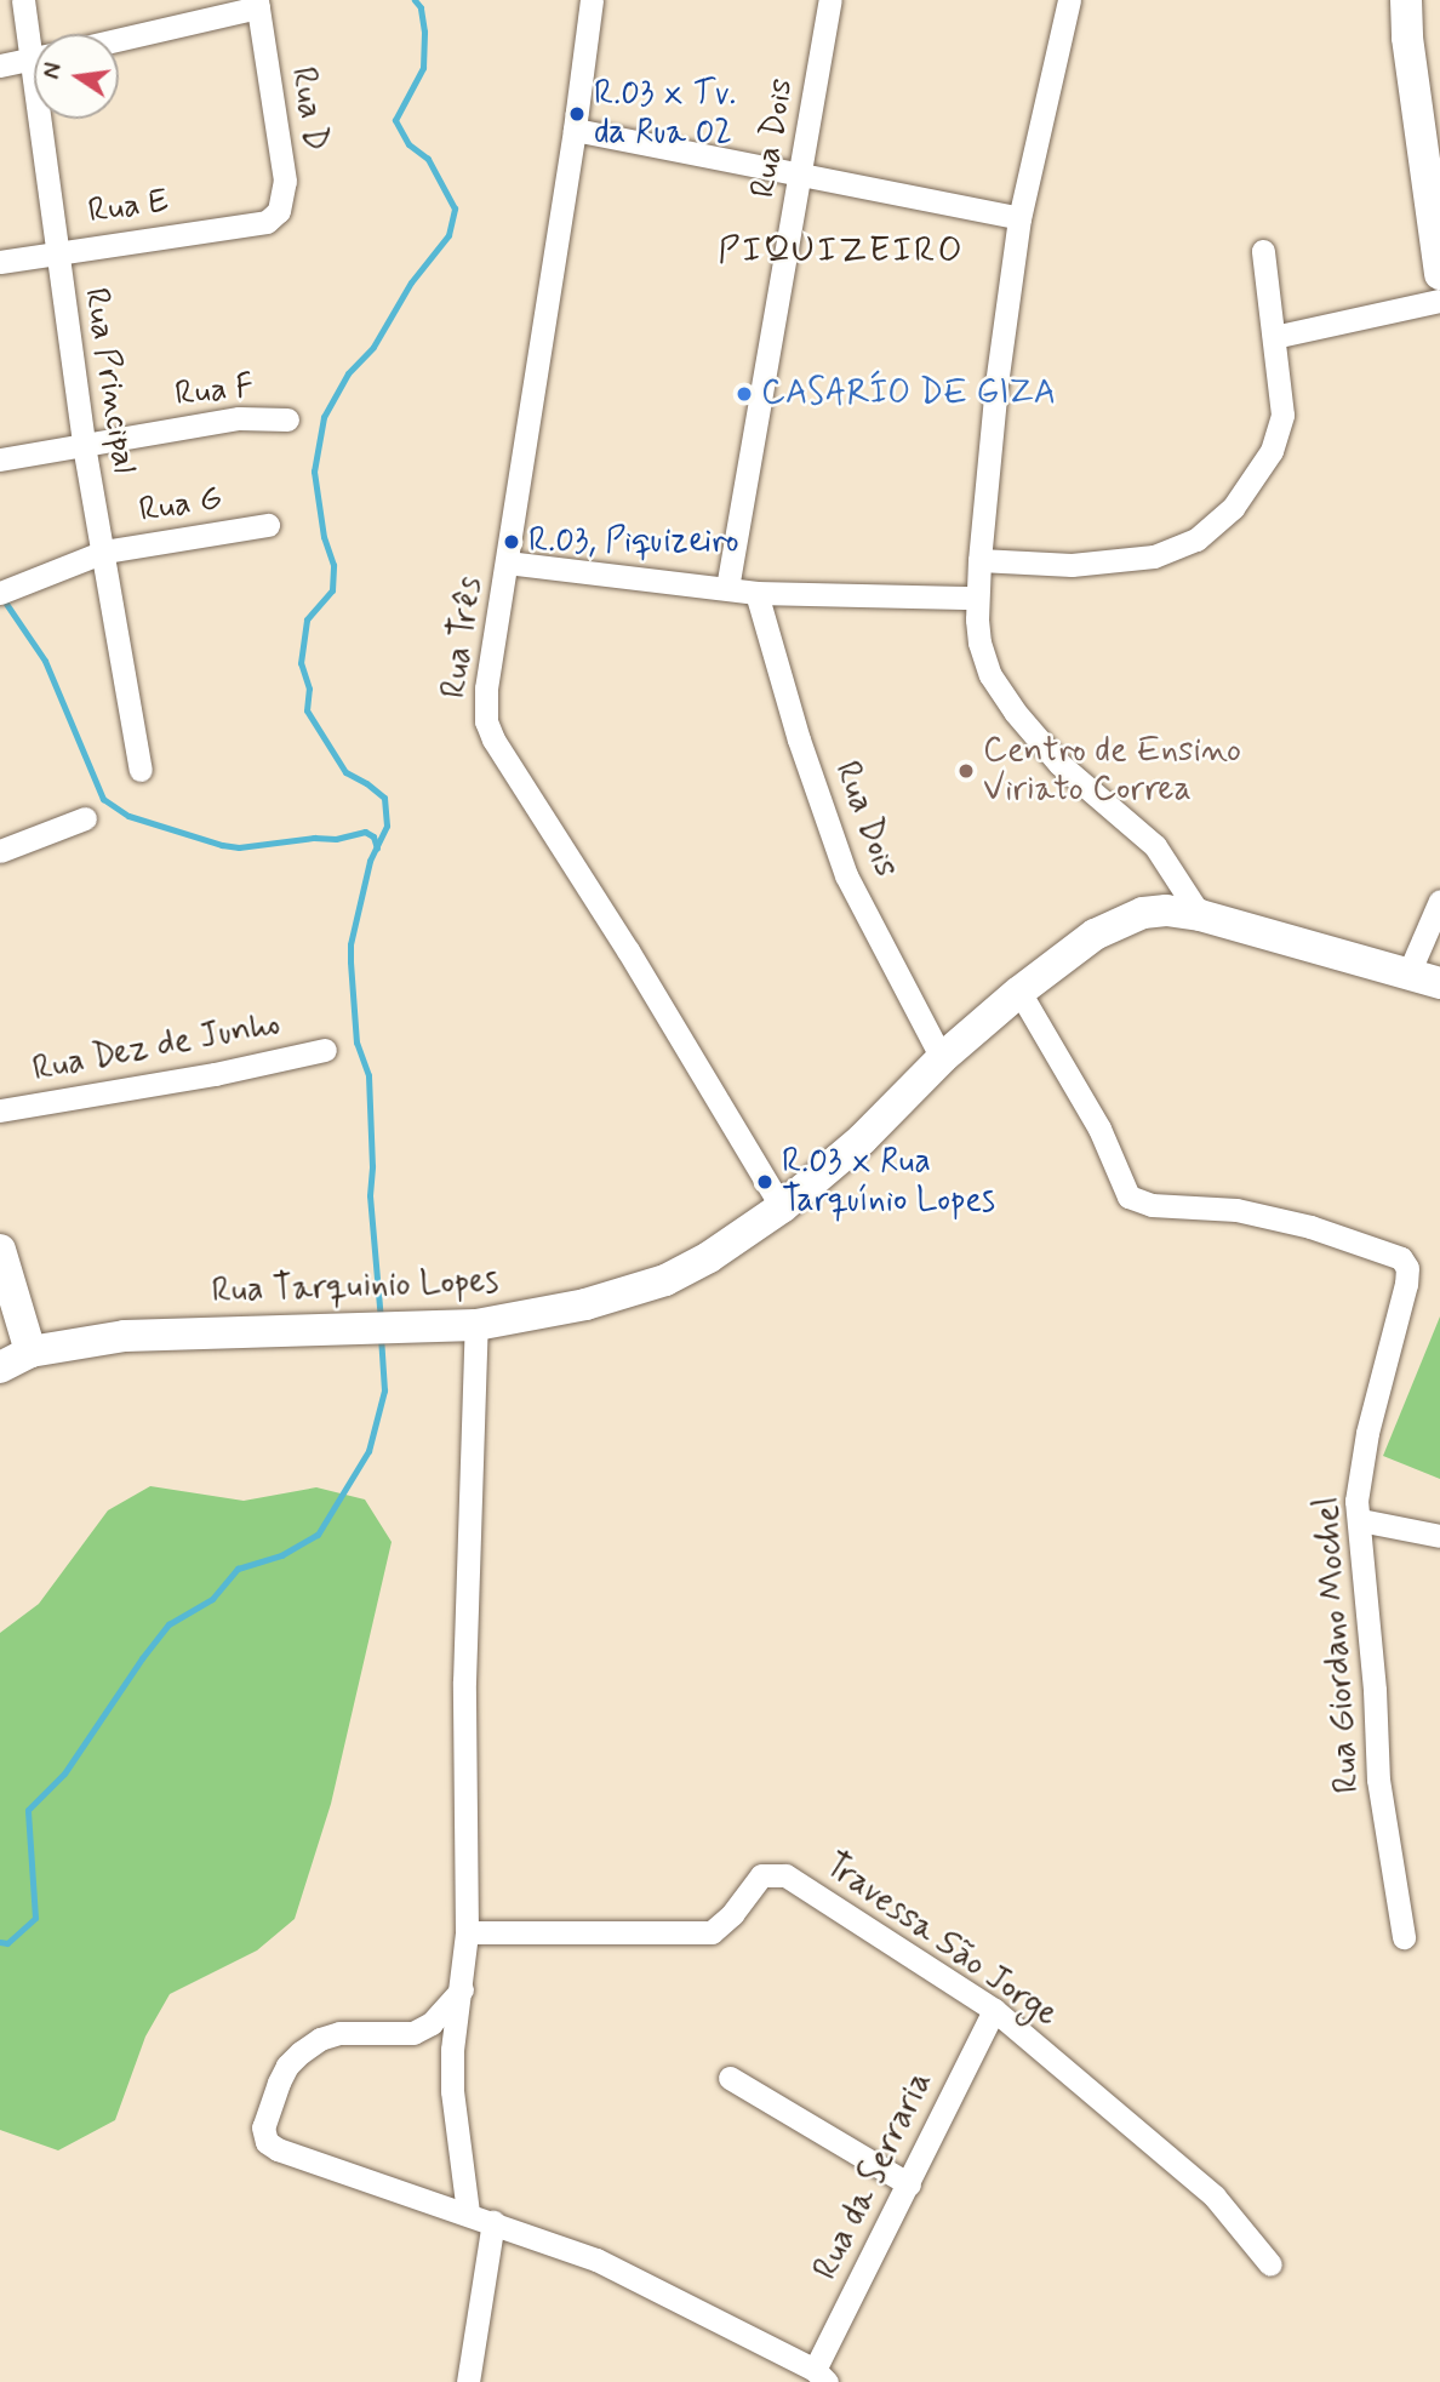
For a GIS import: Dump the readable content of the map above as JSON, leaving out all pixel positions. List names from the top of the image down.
{
  "streets": {
    "main road": ["Rua Tarquinio Lopes"],
    "street": [
      "Rua D",
      "Rua Dois",
      "Rua E",
      "Rua Principal",
      "Rua F",
      "Rua G",
      "Rua Três",
      "Rua Dez de Junho",
      "Rua Giordano Mochel",
      "Travessa São Jorge",
      "Rua da Serraria"
    ]
  },
  "crossings": [
    ["Rua D", "Rua E"],
    ["Rua Dois", "Rua Tarquinio Lopes"],
    ["Rua E", "Rua Principal"],
    ["Rua Principal", "Rua F"],
    ["Rua Principal", "Rua G"],
    ["Rua Três", "Rua Tarquinio Lopes"],
    ["Rua Tarquinio Lopes", "Rua Giordano Mochel"],
    ["Travessa São Jorge", "Rua da Serraria"]
  ],
  "districts": ["PIQUIZEIRO"],
  "places": [
    "R.03 x Tv. da Rua 02",
    "CASARÍO DE GIZA",
    "R.03, Piquizeiro",
    "Centro de Ensino Viriato Correa",
    "R.03 x Rua Tarquínio Lopes"
  ],
  "north": "left"
}
